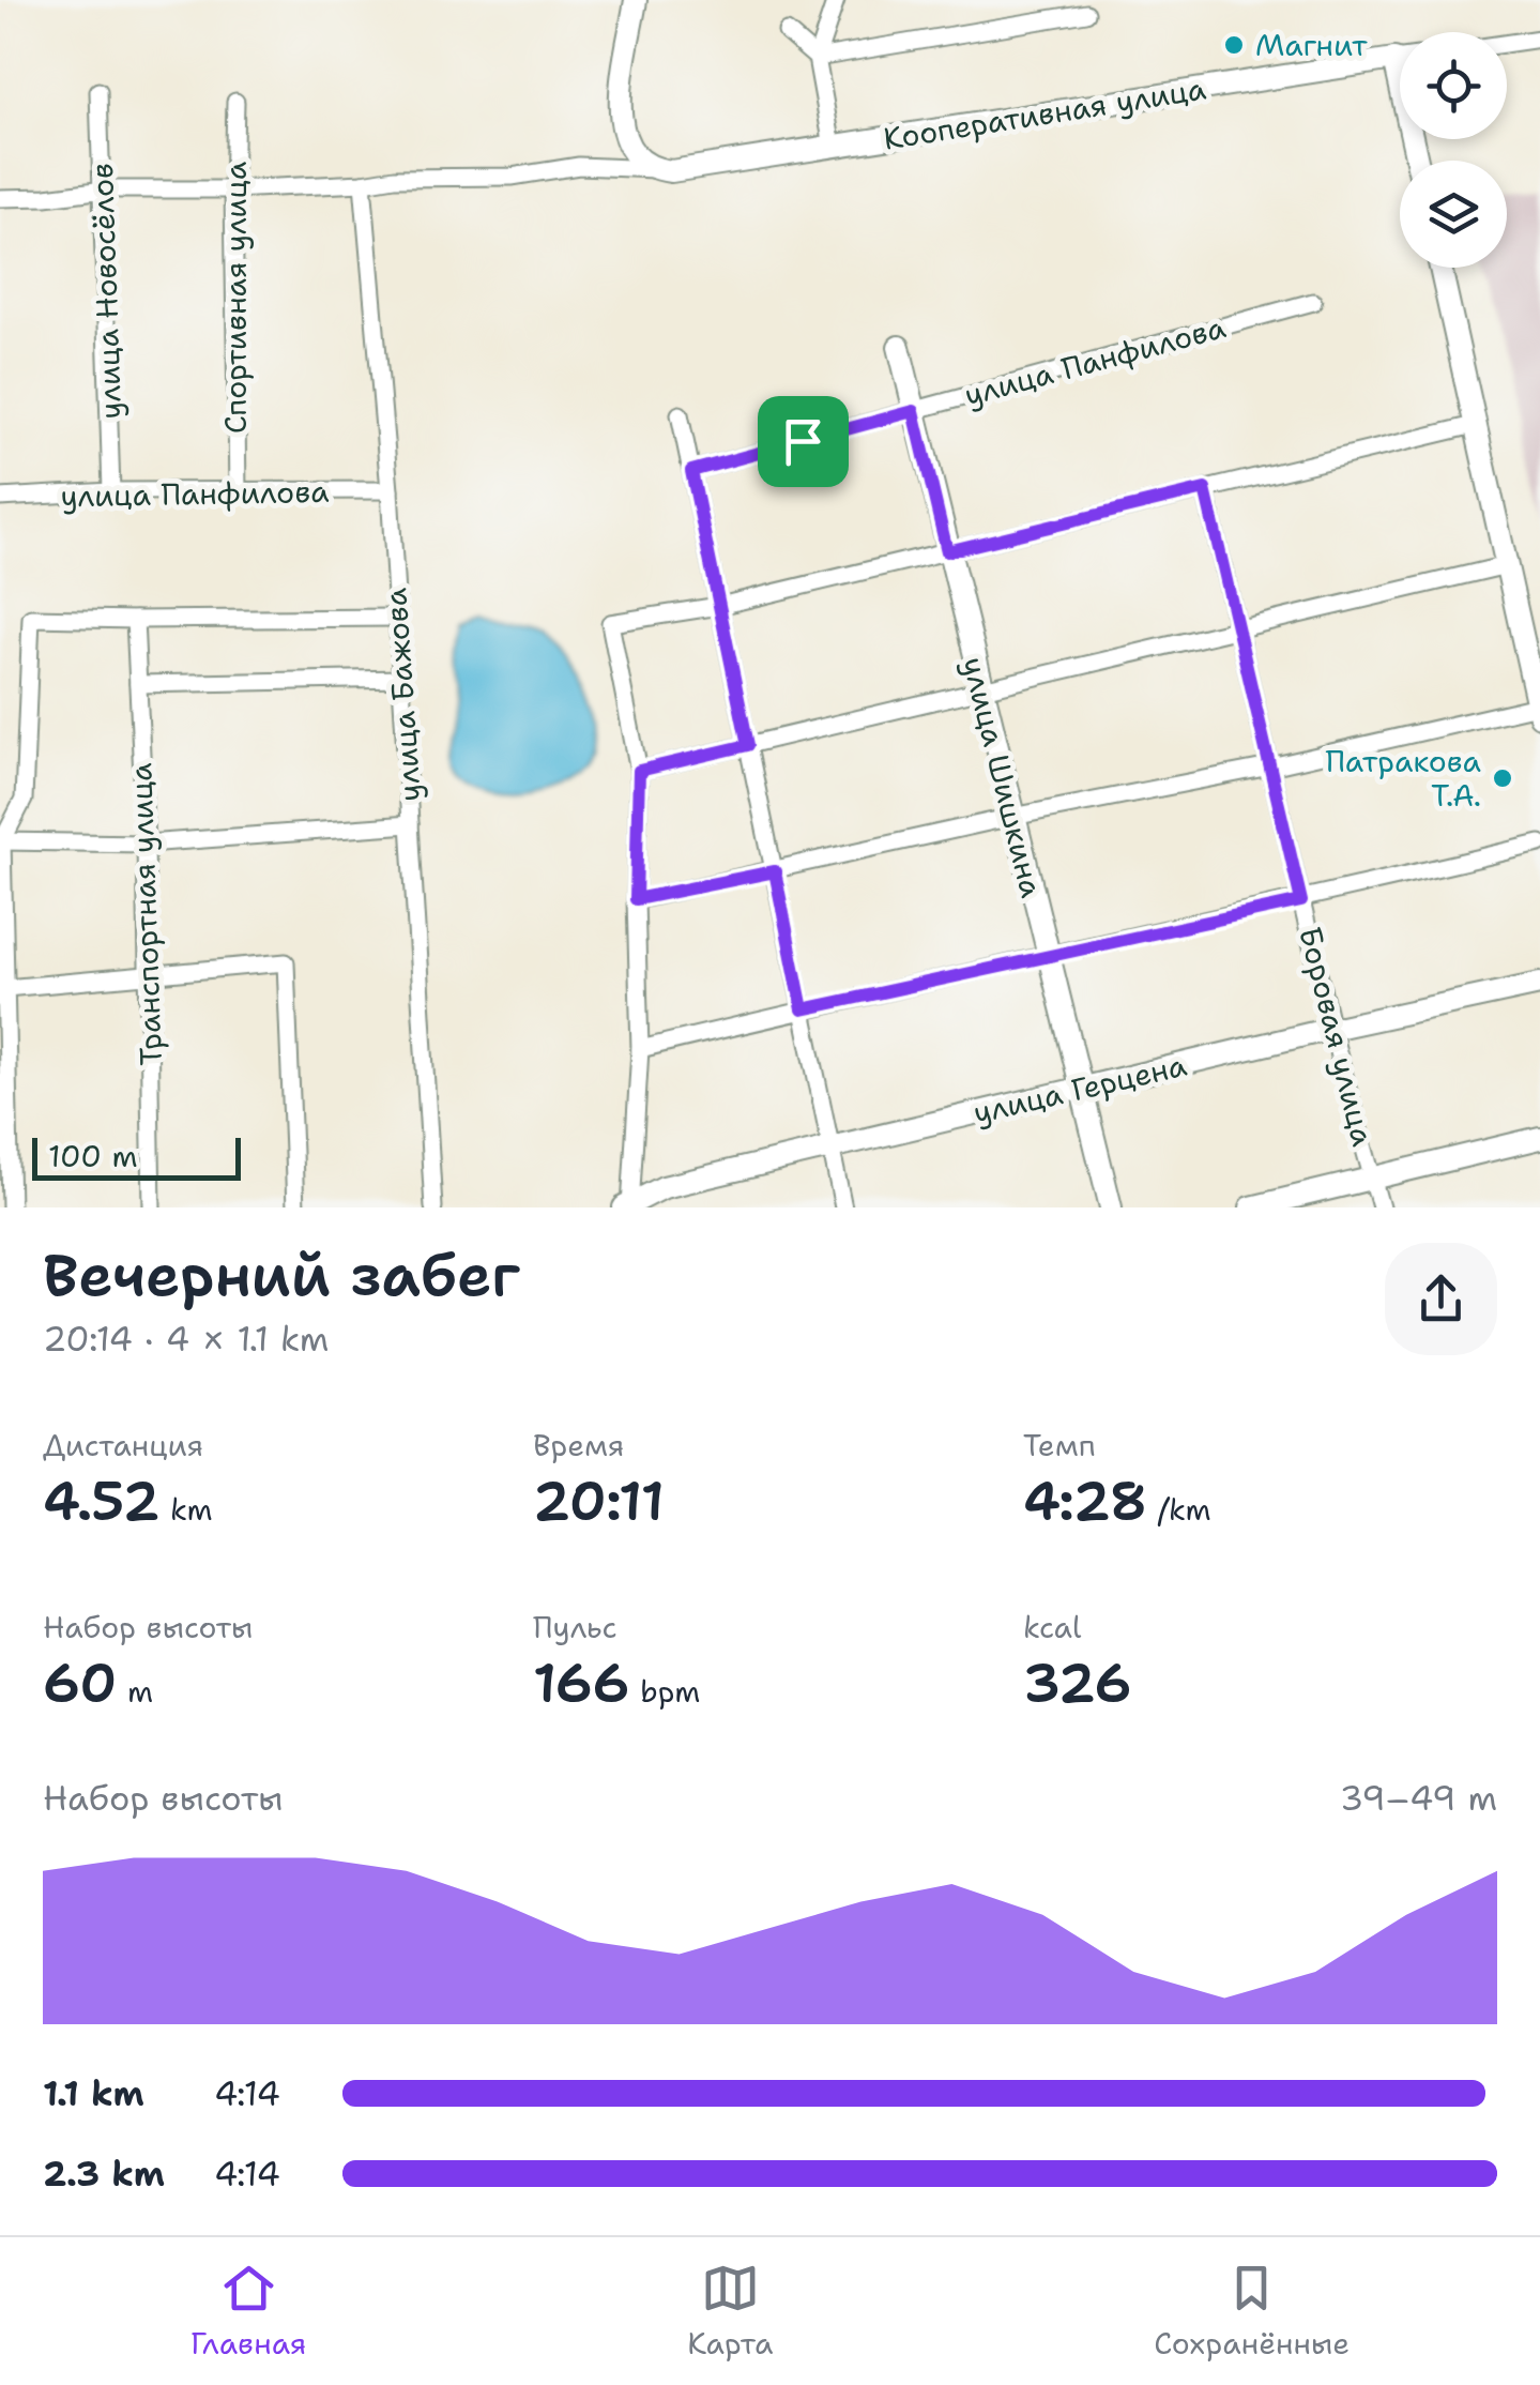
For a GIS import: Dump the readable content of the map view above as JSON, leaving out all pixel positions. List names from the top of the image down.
{
  "streets": {
    "street": [
      "Кооперативная улица",
      "улица Новосёлов",
      "Спортивная улица",
      "улица Панфилова",
      "улица Бажова",
      "улица Шишкина",
      "Транспортная улица",
      "Боровая улица",
      "улица Герцена"
    ]
  },
  "crossings": [
    ["улица Новосёлов", "улица Панфилова"],
    ["Спортивная улица", "улица Панфилова"],
    ["улица Панфилова", "улица Бажова"],
    ["улица Панфилова", "улица Шишкина"],
    ["улица Шишкина", "улица Герцена"],
    ["Боровая улица", "улица Герцена"]
  ],
  "places": ["Магнит", "Патракова Т.А."],
  "scale_bar": "100 m",
  "page": {
    "scale": "100 m",
    "heading": ["Вечерний забег", "20:14 · 4 × 1.1 km"],
    "stats": [
      ["Дистанция", "4.52 km"],
      ["Время", "20:11"],
      ["Темп", "4:28 /km"],
      ["Набор высоты", "60 m"],
      ["Пульс", "166 bpm"],
      ["kcal", "326"]
    ],
    "chart": ["Набор высоты", "39–49 m"],
    "list": [
      {
        "name": "1.1 km",
        "note": "4:14"
      },
      {
        "name": "2.3 km",
        "note": "4:14"
      }
    ],
    "tabs": ["Главная", "Карта", "Сохранённые"]
  }
}
